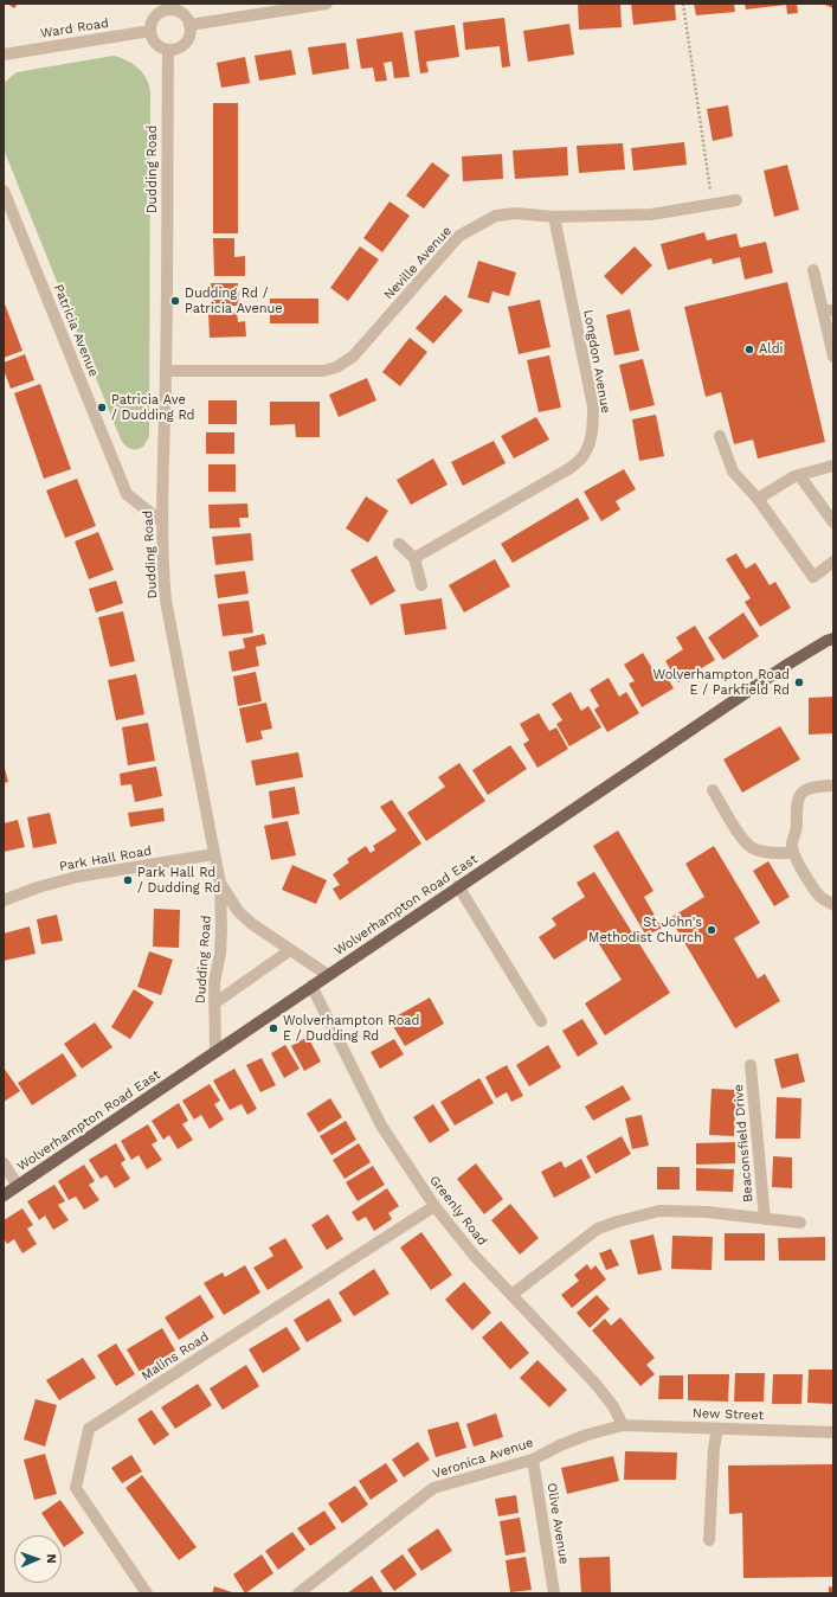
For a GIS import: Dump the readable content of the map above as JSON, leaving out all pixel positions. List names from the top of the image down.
{
  "streets": {
    "main road": ["Wolverhampton Road East"],
    "street": [
      "Ward Road",
      "Dudding Road",
      "Neville Avenue",
      "Patricia Avenue",
      "Longdon Avenue",
      "Park Hall Road",
      "Beaconsfield Drive",
      "Greenly Road",
      "Malins Road",
      "New Street",
      "Veronica Avenue",
      "Olive Avenue"
    ]
  },
  "crossings": [
    ["Ward Road", "Dudding Road"],
    ["Dudding Road", "Neville Avenue"],
    ["Dudding Road", "Patricia Avenue"],
    ["Dudding Road", "Park Hall Road"],
    ["Dudding Road", "Wolverhampton Road East"],
    ["Neville Avenue", "Longdon Avenue"],
    ["Wolverhampton Road East", "Greenly Road"],
    ["Greenly Road", "Malins Road"],
    ["Greenly Road", "New Street"],
    ["Greenly Road", "Veronica Avenue"],
    ["New Street", "Veronica Avenue"],
    ["Veronica Avenue", "Olive Avenue"]
  ],
  "places": [
    "Dudding Rd / Patricia Avenue",
    "Aldi",
    "Patricia Ave / Dudding Rd",
    "Wolverhampton Road E / Parkfield Rd",
    "Park Hall Rd / Dudding Rd",
    "St John's Methodist Church",
    "Wolverhampton Road E / Dudding Rd"
  ],
  "north": "right"
}
